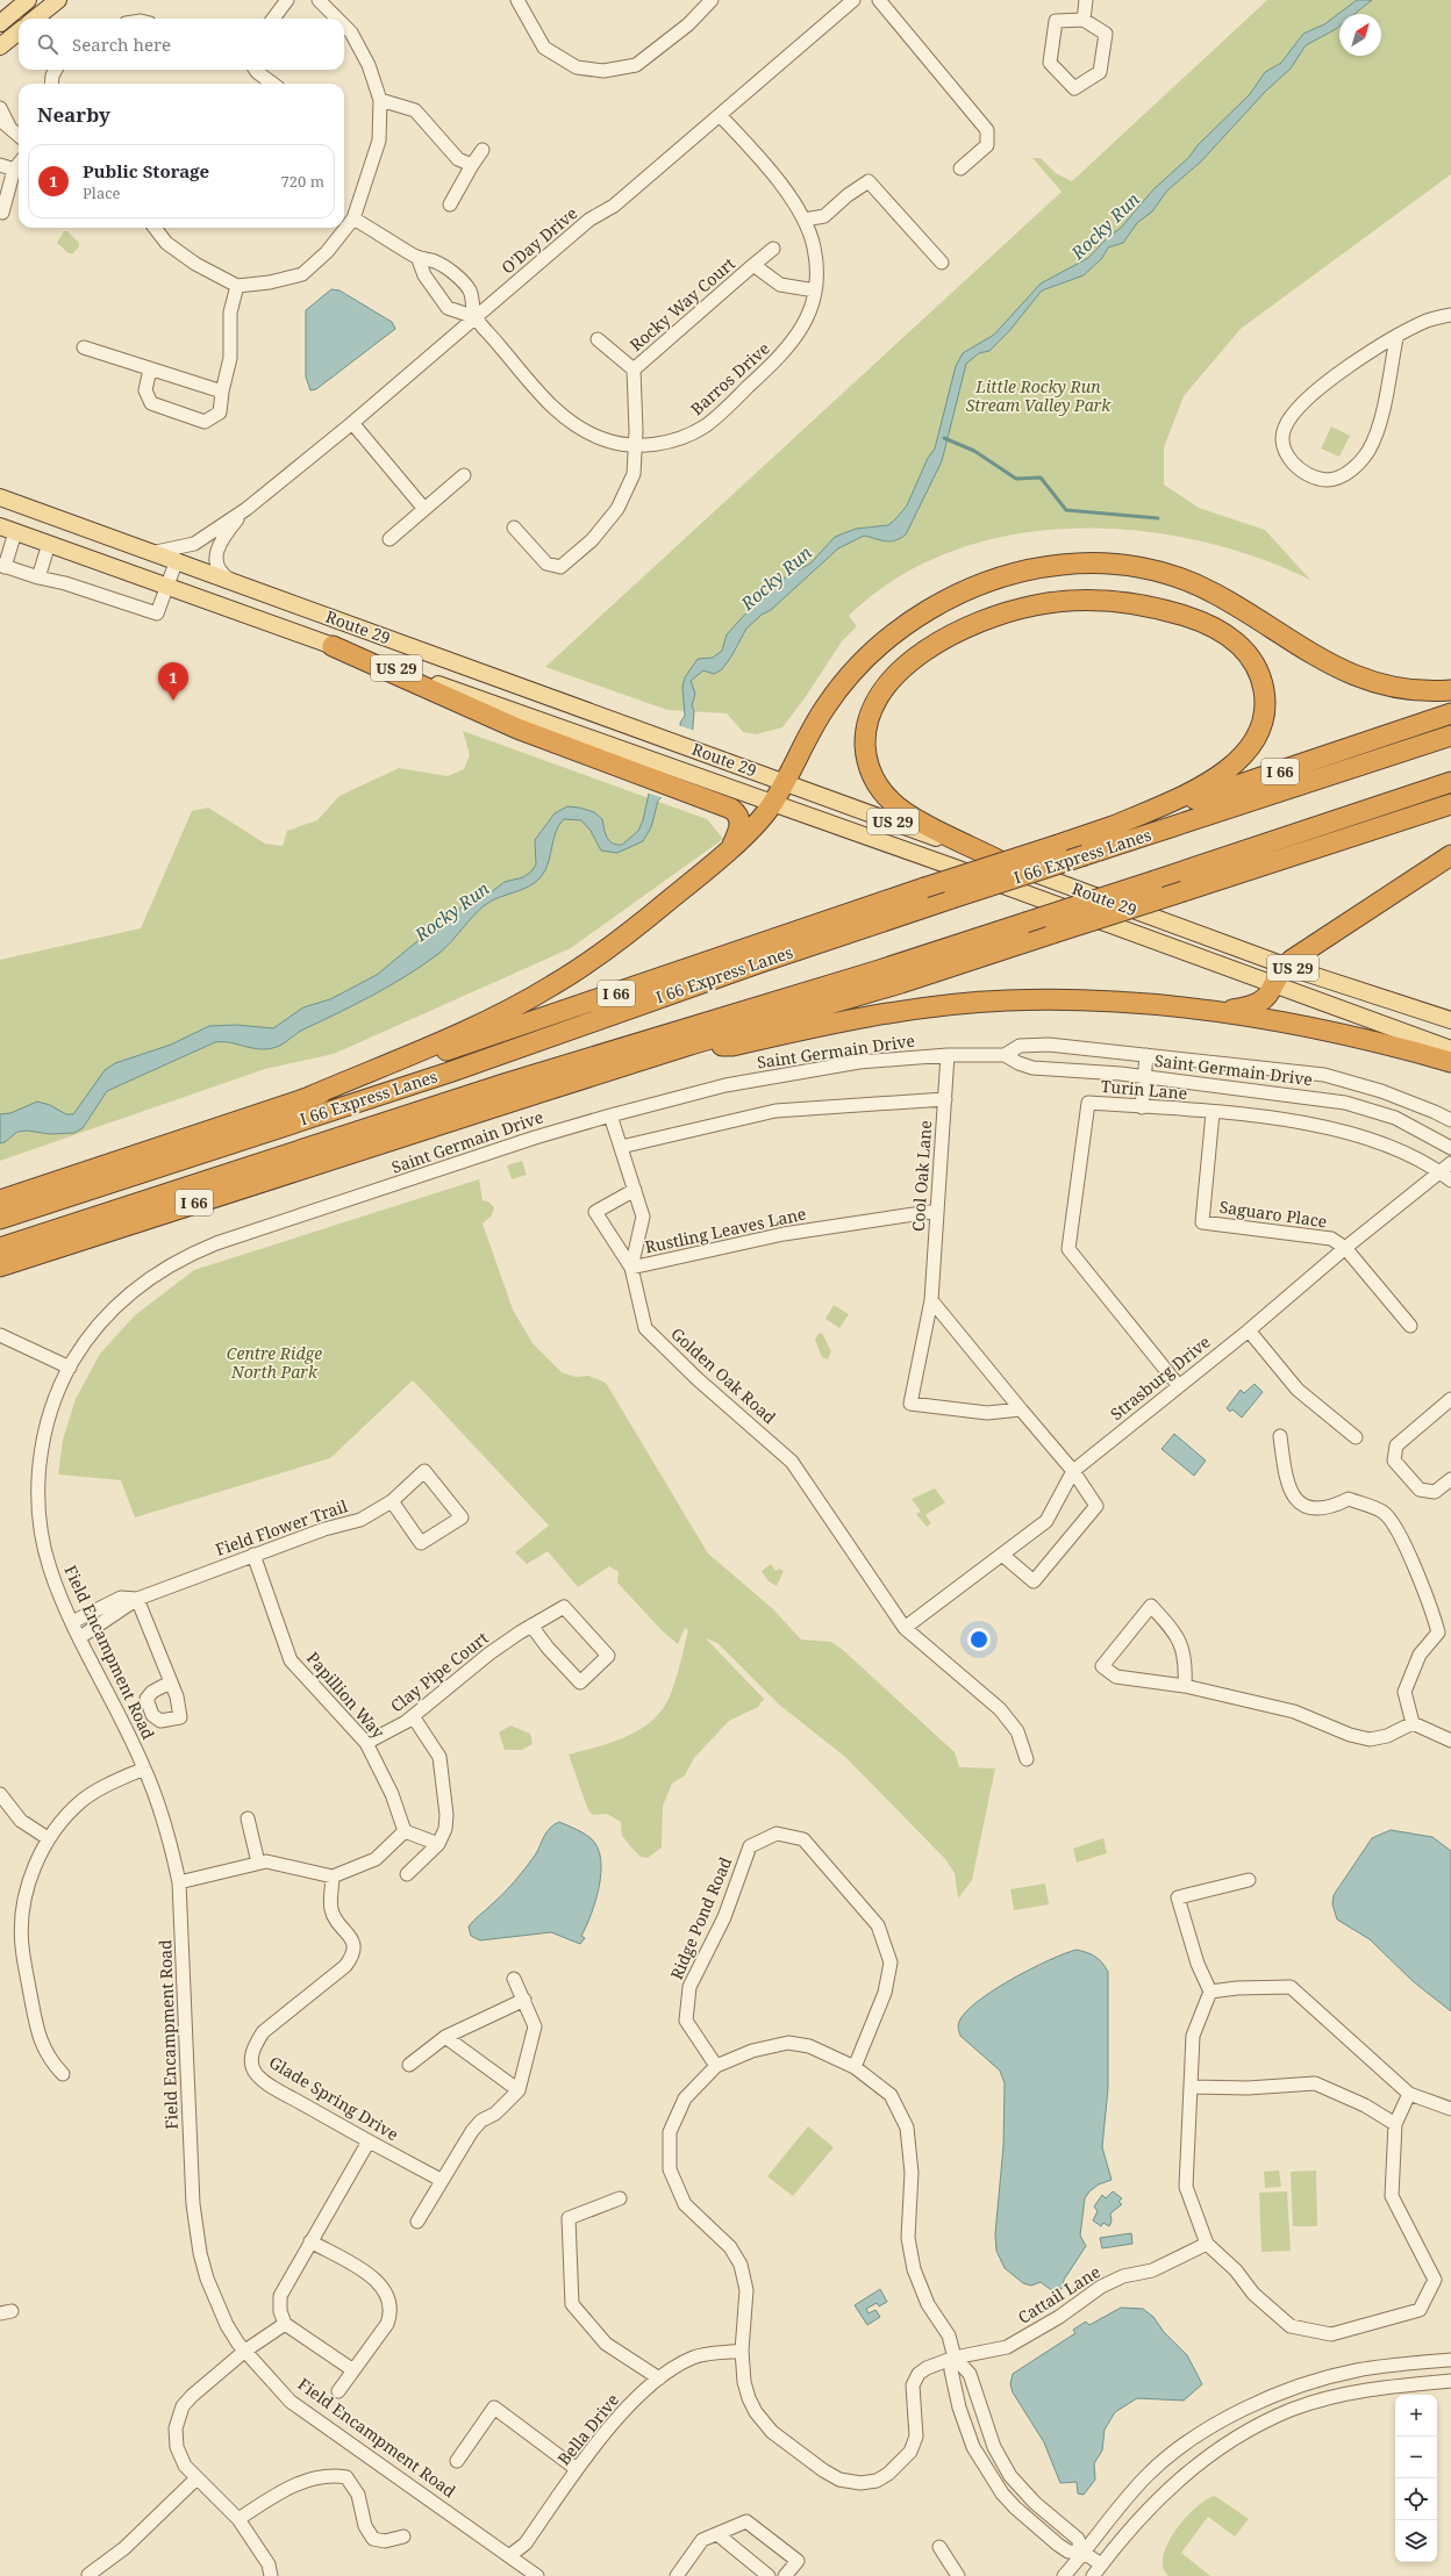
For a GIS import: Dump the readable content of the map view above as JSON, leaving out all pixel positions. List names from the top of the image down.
{
  "streets": {
    "highway": ["I 66", "I 66 Express Lanes"],
    "main road": ["Route 29", "US 29"],
    "street": [
      "O'Day Drive",
      "Rocky Way Court",
      "Barros Drive",
      "Saint Germain Drive",
      "Turin Lane",
      "Cool Oak Lane",
      "Saguaro Place",
      "Rustling Leaves Lane",
      "Golden Oak Road",
      "Strasburg Drive",
      "Field Flower Trail",
      "Field Encampment Road",
      "Clay Pipe Court",
      "Papillion Way",
      "Ridge Pond Road",
      "Glade Spring Drive",
      "Cattail Lane",
      "Bella Drive"
    ]
  },
  "crossings": [
    ["O'Day Drive", "Barros Drive"],
    ["O'Day Drive", "Route 29"],
    ["Rocky Way Court", "Barros Drive"],
    ["Saint Germain Drive", "Cool Oak Lane"],
    ["Saint Germain Drive", "Golden Oak Road"],
    ["Saint Germain Drive", "Field Encampment Road"],
    ["Turin Lane", "Saguaro Place"],
    ["Turin Lane", "Strasburg Drive"],
    ["Cool Oak Lane", "Rustling Leaves Lane"],
    ["Saguaro Place", "Strasburg Drive"],
    ["Rustling Leaves Lane", "Golden Oak Road"],
    ["Golden Oak Road", "Strasburg Drive"],
    ["Field Flower Trail", "Field Encampment Road"],
    ["Field Flower Trail", "Papillion Way"],
    ["Field Encampment Road", "Bella Drive"],
    ["Clay Pipe Court", "Papillion Way"],
    ["Ridge Pond Road", "Cattail Lane"],
    ["Cattail Lane", "Bella Drive"]
  ],
  "water": ["Rocky Run"],
  "parks": ["Little Rocky Run Stream Valley Park", "Centre Ridge North Park"],
  "north": "top right",
  "page": {
    "search": "Search here",
    "heading": "Nearby",
    "list": [
      {
        "mark": "1",
        "name": "Public Storage",
        "note": "Place",
        "value": "720 m"
      }
    ],
    "pins": "1",
    "map_buttons": ["+", "−"]
  }
}
